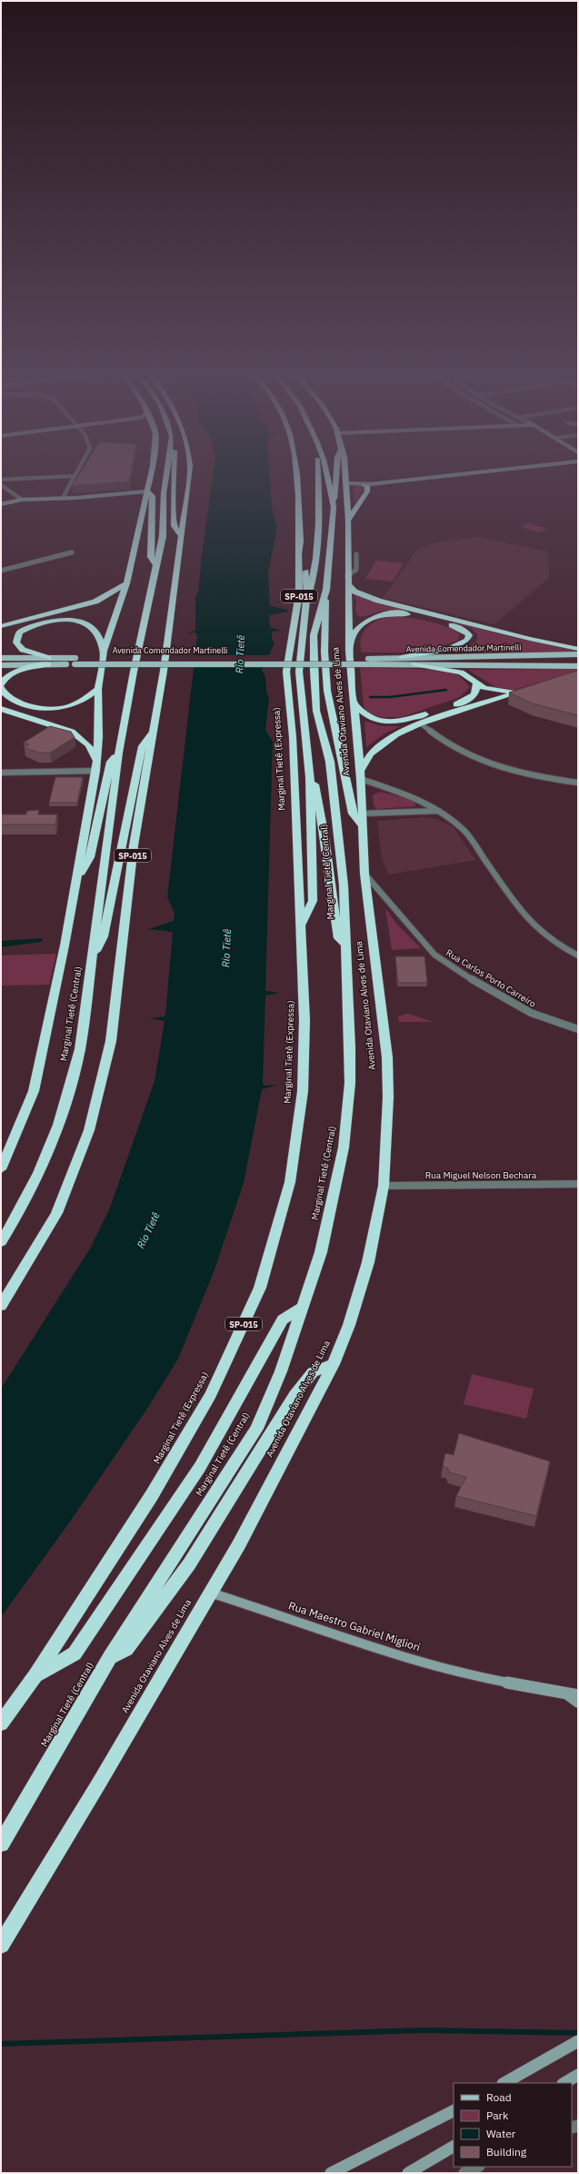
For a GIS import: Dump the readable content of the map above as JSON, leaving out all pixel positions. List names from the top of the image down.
{
  "streets": {
    "highway": [
      "SP-015",
      "Avenida Otaviano Alves de Lima",
      "Marginal Tietê (Expressa)",
      "Marginal Tietê (Central)"
    ],
    "main road": ["Avenida Comendador Martinelli", "Rua Maestro Gabriel Migliori"],
    "street": ["Rua Carlos Porto Carreiro", "Rua Miguel Nelson Bechara"]
  },
  "crossings": [
    ["SP-015", "Marginal Tietê (Expressa)"],
    ["SP-015", "Marginal Tietê (Central)"],
    ["Avenida Otaviano Alves de Lima", "Rua Carlos Porto Carreiro"],
    ["Avenida Otaviano Alves de Lima", "Rua Miguel Nelson Bechara"],
    ["Avenida Otaviano Alves de Lima", "Rua Maestro Gabriel Migliori"],
    ["Marginal Tietê (Expressa)", "Marginal Tietê (Central)"]
  ],
  "water": ["Rio Tietê"],
  "legend": [
    "Road",
    "Park",
    "Water",
    "Building"
  ]
}
